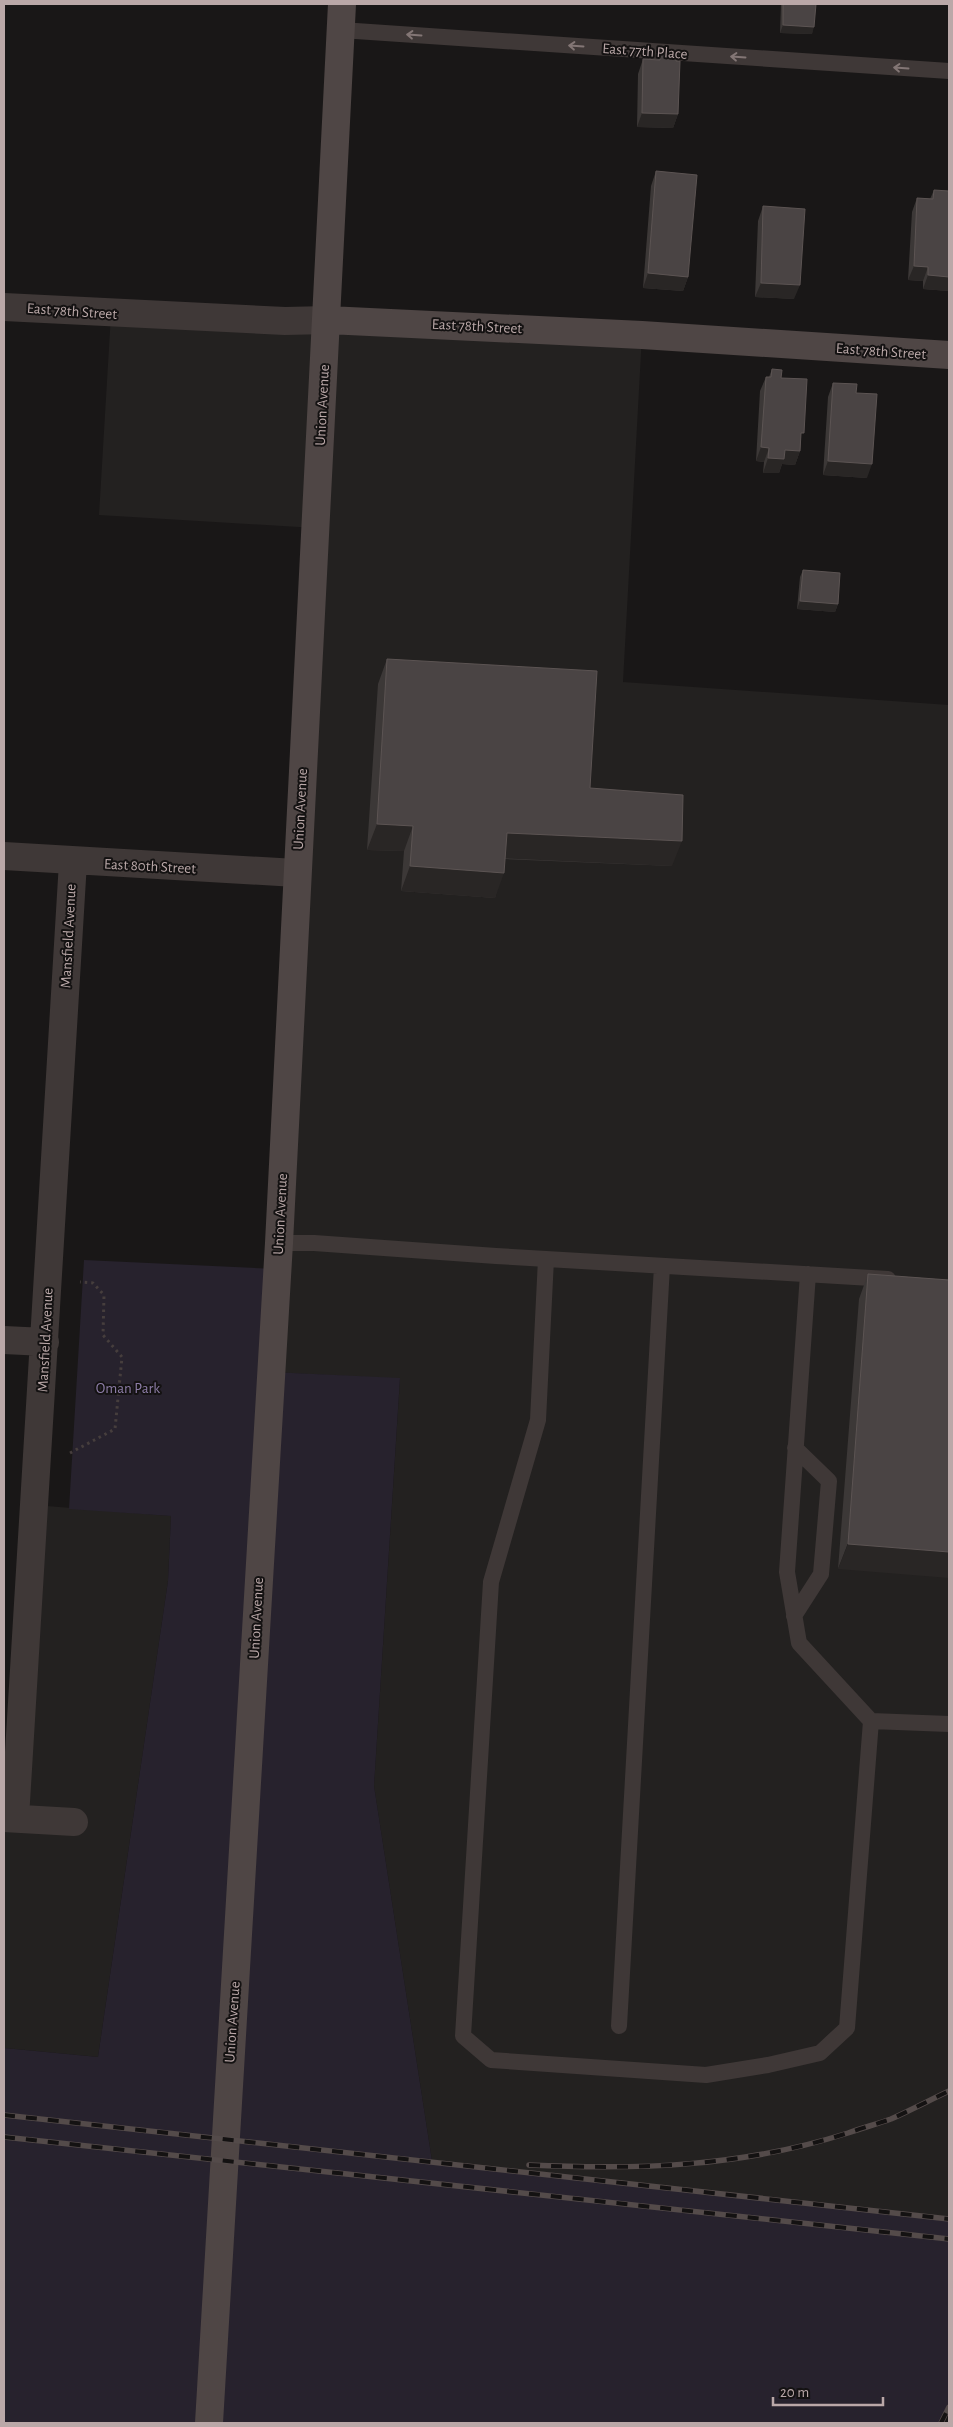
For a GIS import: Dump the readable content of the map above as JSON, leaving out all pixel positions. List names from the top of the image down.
{
  "streets": {
    "main road": ["East 78th Street", "Union Avenue"],
    "street": ["East 80th Street", "Mansfield Avenue"],
    "lane": ["East 77th Place"]
  },
  "crossings": [
    ["East 77th Place", "Union Avenue"],
    ["East 78th Street", "Union Avenue"],
    ["Union Avenue", "East 80th Street"],
    ["East 80th Street", "Mansfield Avenue"]
  ],
  "one_way": ["East 77th Place"],
  "parks": ["Oman Park"],
  "scale_bar": "20 m"
}
